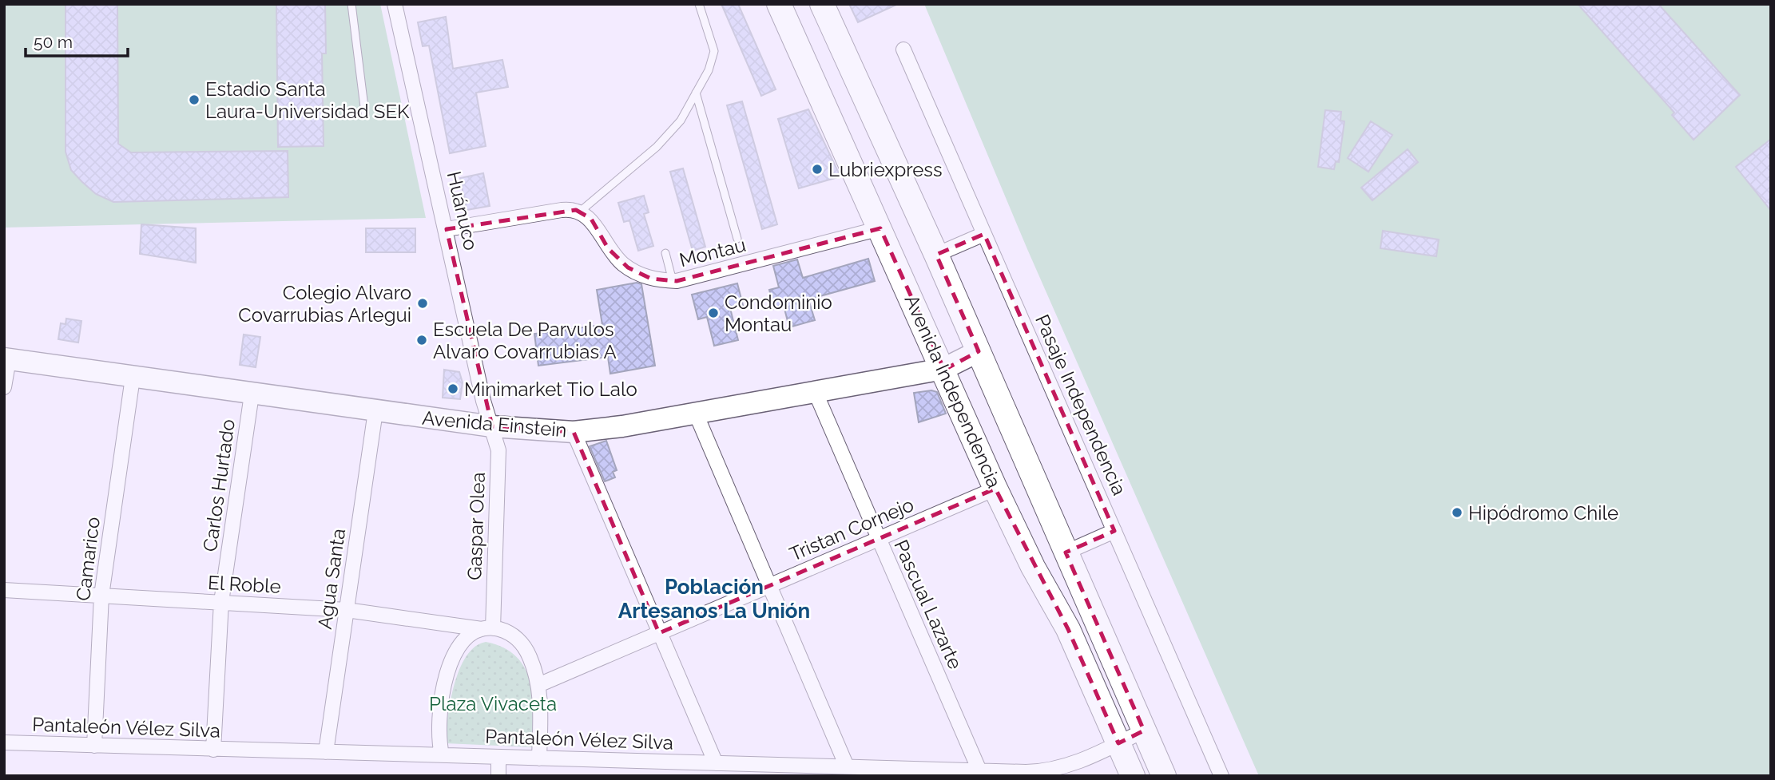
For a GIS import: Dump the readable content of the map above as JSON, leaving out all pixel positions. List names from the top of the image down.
{
  "streets": {
    "main road": ["Avenida Independencia", "Avenida Einstein"],
    "street": [
      "Huánuco",
      "Montau",
      "Pasaje Independencia",
      "Carlos Hurtado",
      "Gaspar Olea",
      "Tristan Cornejo",
      "Camarico",
      "Agua Santa",
      "El Roble",
      "Pascual Lazarte",
      "Pantaleón Vélez Silva"
    ]
  },
  "crossings": [
    ["Huánuco", "Avenida Einstein"],
    ["Huánuco", "Gaspar Olea"],
    ["Montau", "Avenida Independencia"],
    ["Avenida Independencia", "Avenida Einstein"],
    ["Avenida Independencia", "Tristan Cornejo"],
    ["Avenida Independencia", "Pantaleón Vélez Silva"],
    ["Avenida Einstein", "Carlos Hurtado"],
    ["Avenida Einstein", "Gaspar Olea"],
    ["Avenida Einstein", "Camarico"],
    ["Avenida Einstein", "Agua Santa"],
    ["Avenida Einstein", "Pascual Lazarte"],
    ["Carlos Hurtado", "El Roble"],
    ["Carlos Hurtado", "Pantaleón Vélez Silva"],
    ["Gaspar Olea", "Tristan Cornejo"],
    ["Gaspar Olea", "El Roble"],
    ["Gaspar Olea", "Pantaleón Vélez Silva"],
    ["Tristan Cornejo", "El Roble"],
    ["Tristan Cornejo", "Pascual Lazarte"],
    ["Tristan Cornejo", "Pantaleón Vélez Silva"],
    ["Camarico", "El Roble"],
    ["Camarico", "Pantaleón Vélez Silva"],
    ["Agua Santa", "El Roble"],
    ["Agua Santa", "Pantaleón Vélez Silva"],
    ["El Roble", "Pantaleón Vélez Silva"],
    ["Pascual Lazarte", "Pantaleón Vélez Silva"]
  ],
  "districts": ["Población Artesanos La Unión"],
  "parks": ["Plaza Vivaceta"],
  "places": [
    "Estadio Santa Laura-Universidad SEK",
    "Lubriexpress",
    "Colegio Alvaro Covarrubias Arlegui",
    "Condominio Montau",
    "Escuela De Parvulos Alvaro Covarrubias A",
    "Minimarket Tio Lalo",
    "Hipódromo Chile"
  ],
  "scale_bar": "50 m"
}
